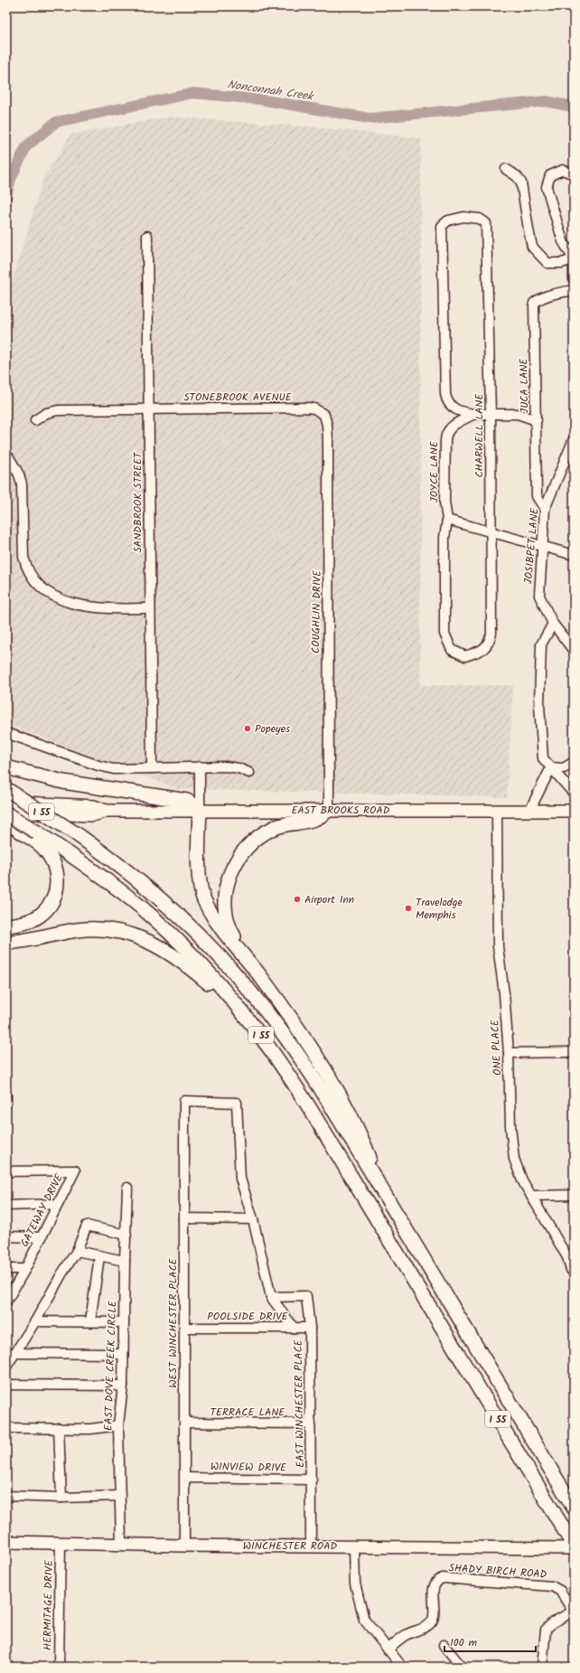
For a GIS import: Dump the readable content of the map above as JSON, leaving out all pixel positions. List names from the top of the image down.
{
  "streets": {
    "highway": ["I 55"],
    "main road": ["EAST BROOKS ROAD", "WINCHESTER ROAD"],
    "street": [
      "JUCA LANE",
      "STONEBROOK AVENUE",
      "CHARWELL LANE",
      "JOYCE LANE",
      "SANDBROOK STREET",
      "JOSIBPET LANE",
      "COUGHLIN DRIVE",
      "ONE PLACE",
      "GATEWAY DRIVE",
      "POOLSIDE DRIVE",
      "WEST WINCHESTER PLACE",
      "EAST DOVE CREEK CIRCLE",
      "EAST WINCHESTER PLACE",
      "TERRACE LANE",
      "WINVIEW DRIVE",
      "SHADY BIRCH ROAD",
      "HERMITAGE DRIVE"
    ]
  },
  "crossings": [
    ["JUCA LANE", "JOSIBPET LANE"],
    ["STONEBROOK AVENUE", "SANDBROOK STREET"],
    ["STONEBROOK AVENUE", "COUGHLIN DRIVE"],
    ["CHARWELL LANE", "JOYCE LANE"],
    ["COUGHLIN DRIVE", "EAST BROOKS ROAD"],
    ["EAST BROOKS ROAD", "I 55"],
    ["EAST BROOKS ROAD", "ONE PLACE"],
    ["I 55", "WINCHESTER ROAD"],
    ["POOLSIDE DRIVE", "WEST WINCHESTER PLACE"],
    ["POOLSIDE DRIVE", "EAST WINCHESTER PLACE"],
    ["WEST WINCHESTER PLACE", "EAST WINCHESTER PLACE"],
    ["WEST WINCHESTER PLACE", "TERRACE LANE"],
    ["WEST WINCHESTER PLACE", "WINVIEW DRIVE"],
    ["WEST WINCHESTER PLACE", "WINCHESTER ROAD"],
    ["EAST DOVE CREEK CIRCLE", "WINCHESTER ROAD"],
    ["EAST WINCHESTER PLACE", "TERRACE LANE"],
    ["EAST WINCHESTER PLACE", "WINVIEW DRIVE"],
    ["EAST WINCHESTER PLACE", "WINCHESTER ROAD"],
    ["WINCHESTER ROAD", "HERMITAGE DRIVE"]
  ],
  "water": ["Nonconnah Creek"],
  "places": ["Popeyes", "Airport Inn", "Travelodge Memphis"],
  "scale_bar": "100 m"
}
